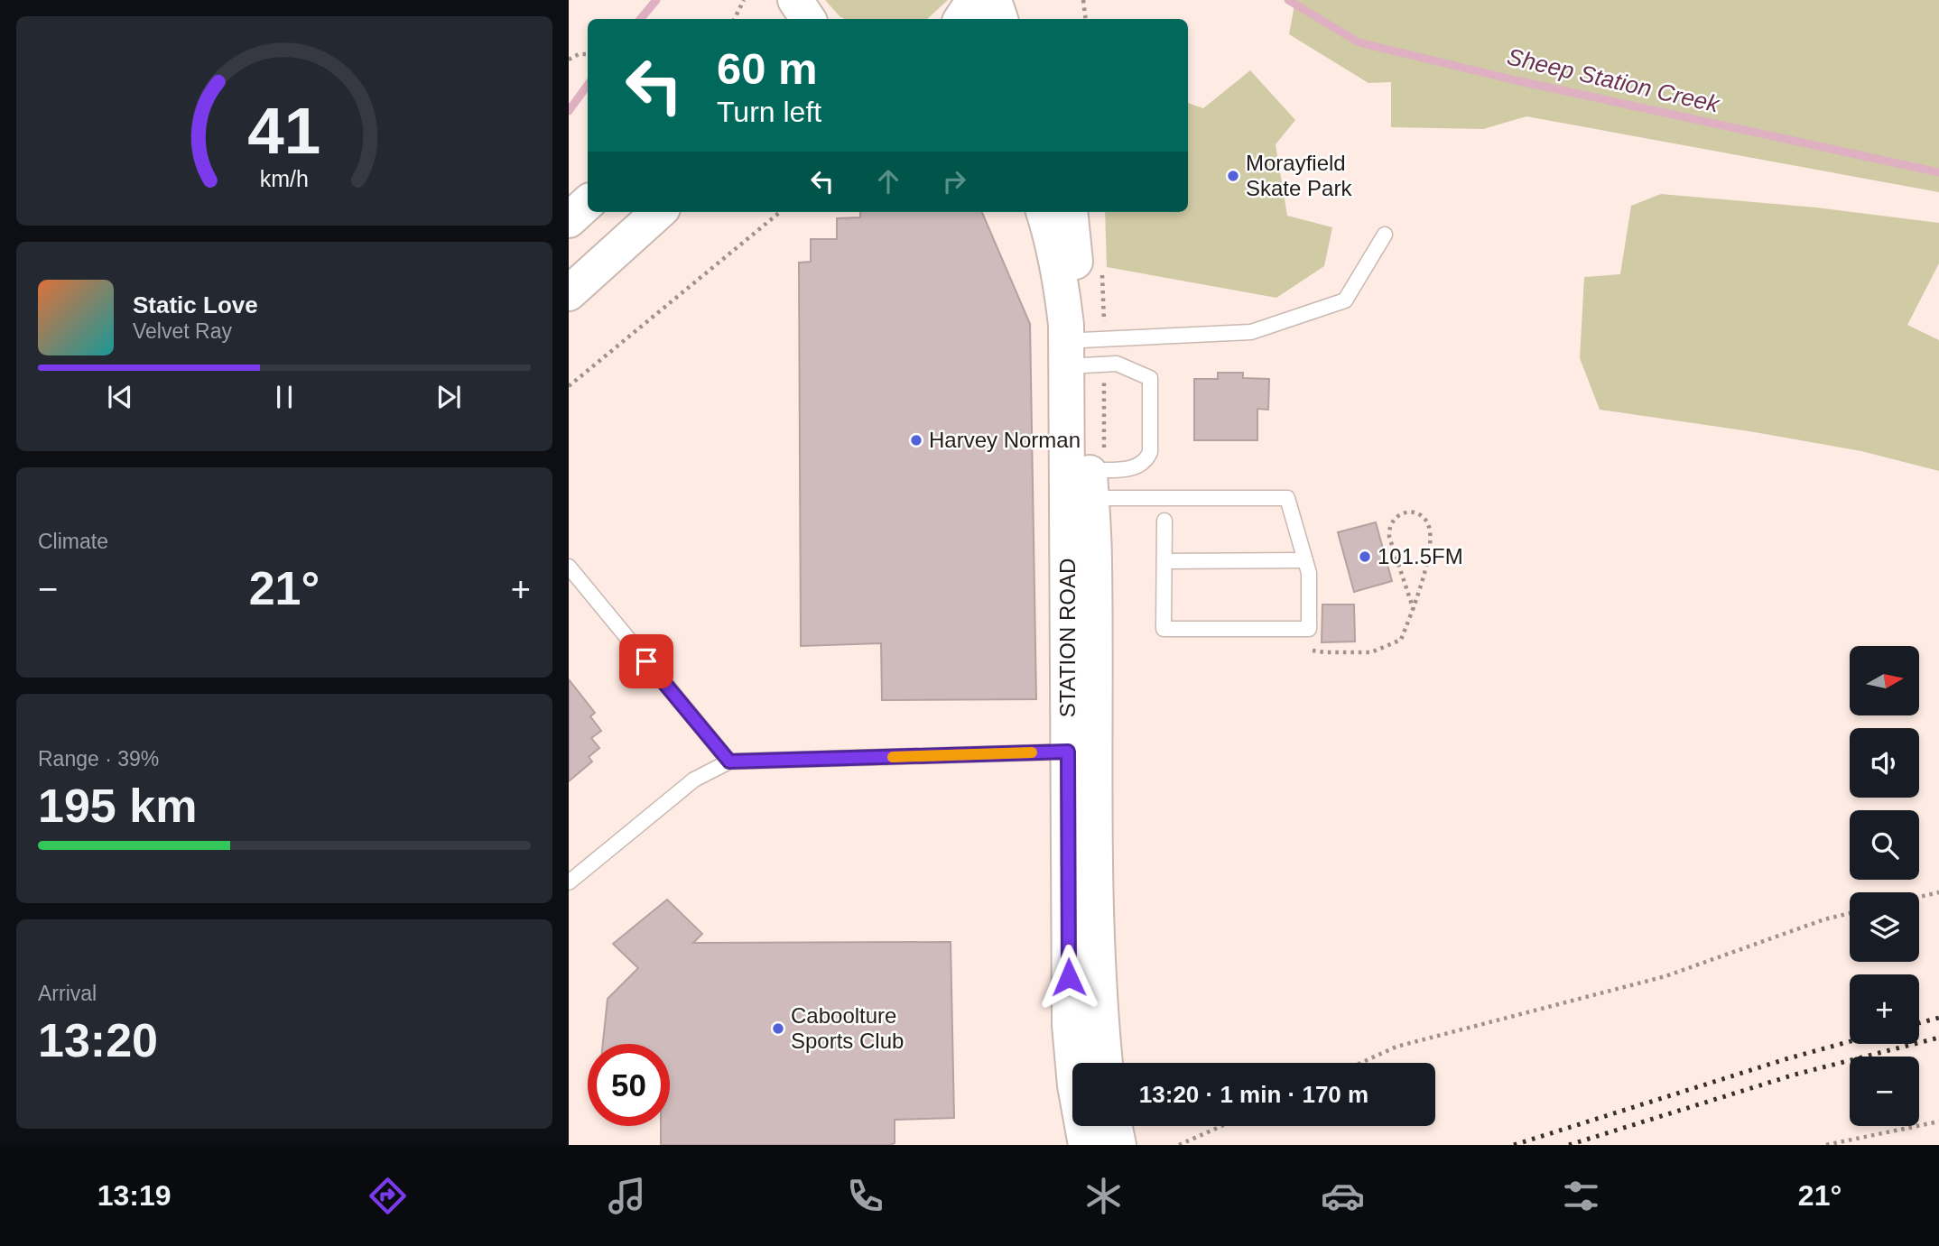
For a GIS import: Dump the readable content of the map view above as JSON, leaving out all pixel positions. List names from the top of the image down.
{
  "streets": {
    "main road": ["STATION ROAD"]
  },
  "water": ["Sheep Station Creek"],
  "places": [
    "Morayfield Skate Park",
    "Harvey Norman",
    "101.5FM",
    "Caboolture Sports Club"
  ],
  "north": "right",
  "page": {
    "turn": ["60 m", "Turn left"],
    "song": ["Static Love", "Velvet Ray"],
    "tile": [
      "Climate",
      ["Range · 39%", "195 km"],
      ["Arrival", "13:20"]
    ],
    "heat": ["−", "21°", "+"],
    "map_buttons": ["+", "−"],
    "limit": "50",
    "trip": "13:20 · 1 min · 170 m",
    "tabs": ["13:19", "21°"],
    "gauge": ["41", "km/h"]
  }
}
